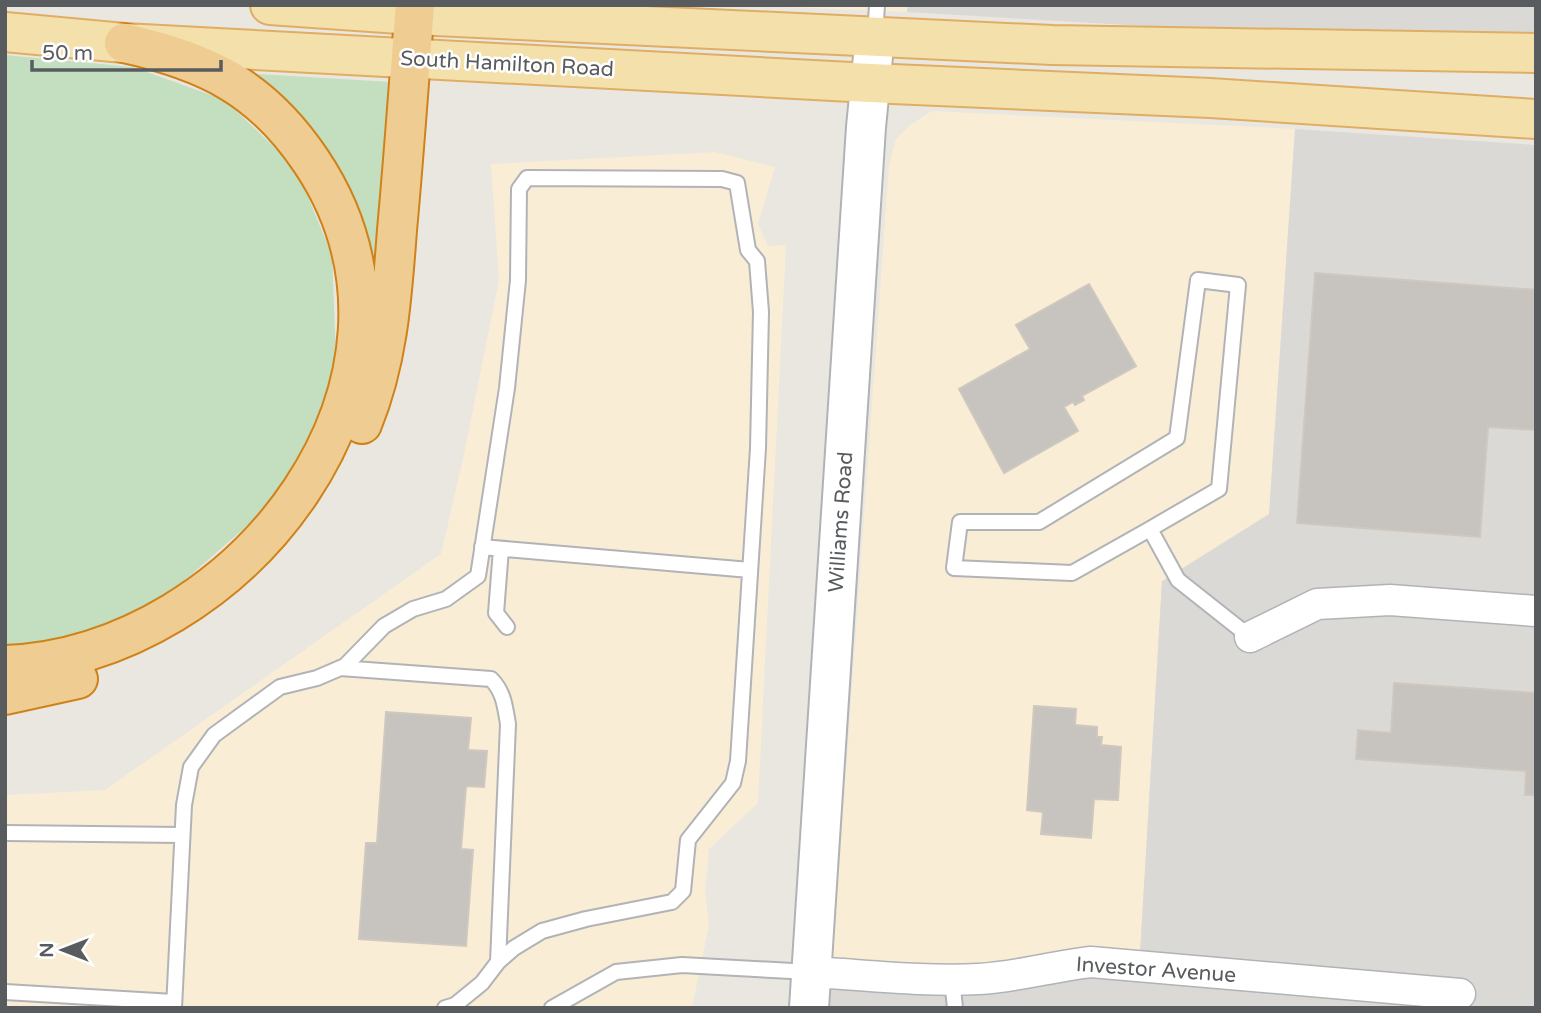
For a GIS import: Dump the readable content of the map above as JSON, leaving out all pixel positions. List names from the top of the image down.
{
  "streets": {
    "main road": ["South Hamilton Road", "Williams Road"],
    "street": ["Investor Avenue"]
  },
  "crossings": [
    ["South Hamilton Road", "Williams Road"],
    ["Williams Road", "Investor Avenue"]
  ],
  "scale_bar": "50 m",
  "north": "left"
}
